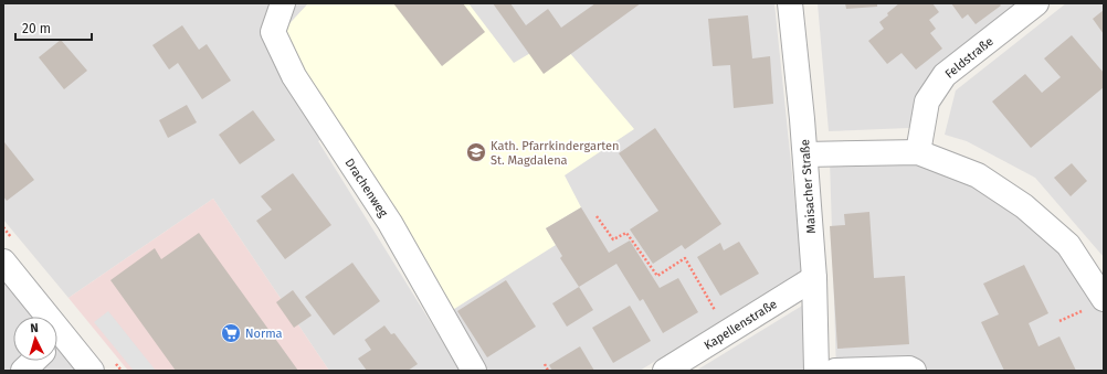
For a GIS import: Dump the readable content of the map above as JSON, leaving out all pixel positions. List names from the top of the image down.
{
  "streets": {
    "street": [
      "Feldstraße",
      "Maisacher Straße",
      "Drachenweg",
      "Kapellenstraße"
    ]
  },
  "crossings": [
    ["Maisacher Straße", "Kapellenstraße"]
  ],
  "places": {
    "school or university": ["Kath. Pfarrkindergarten St. Magdalena"],
    "supermarket": ["Norma"]
  },
  "scale_bar": "20 m",
  "north": "top"
}
